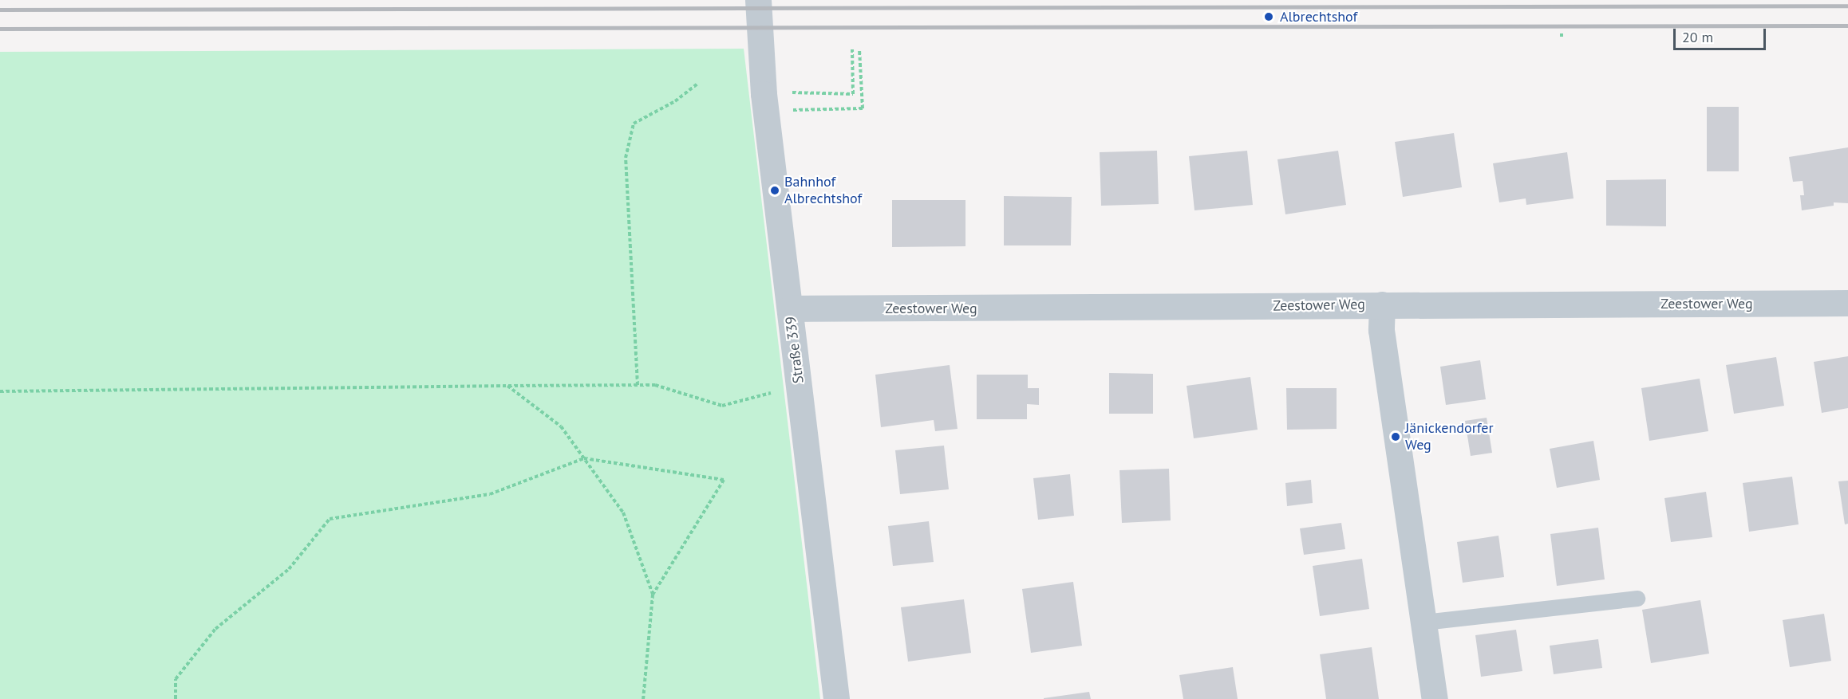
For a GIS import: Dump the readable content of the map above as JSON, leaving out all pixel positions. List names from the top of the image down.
{
  "streets": {
    "street": ["Zeestower Weg", "Straße 339"]
  },
  "crossings": [
    ["Zeestower Weg", "Straße 339"]
  ],
  "places": ["Albrechtshof", "Bahnhof Albrechtshof", "Jänickendorfer Weg"],
  "scale_bar": "20 m"
}
